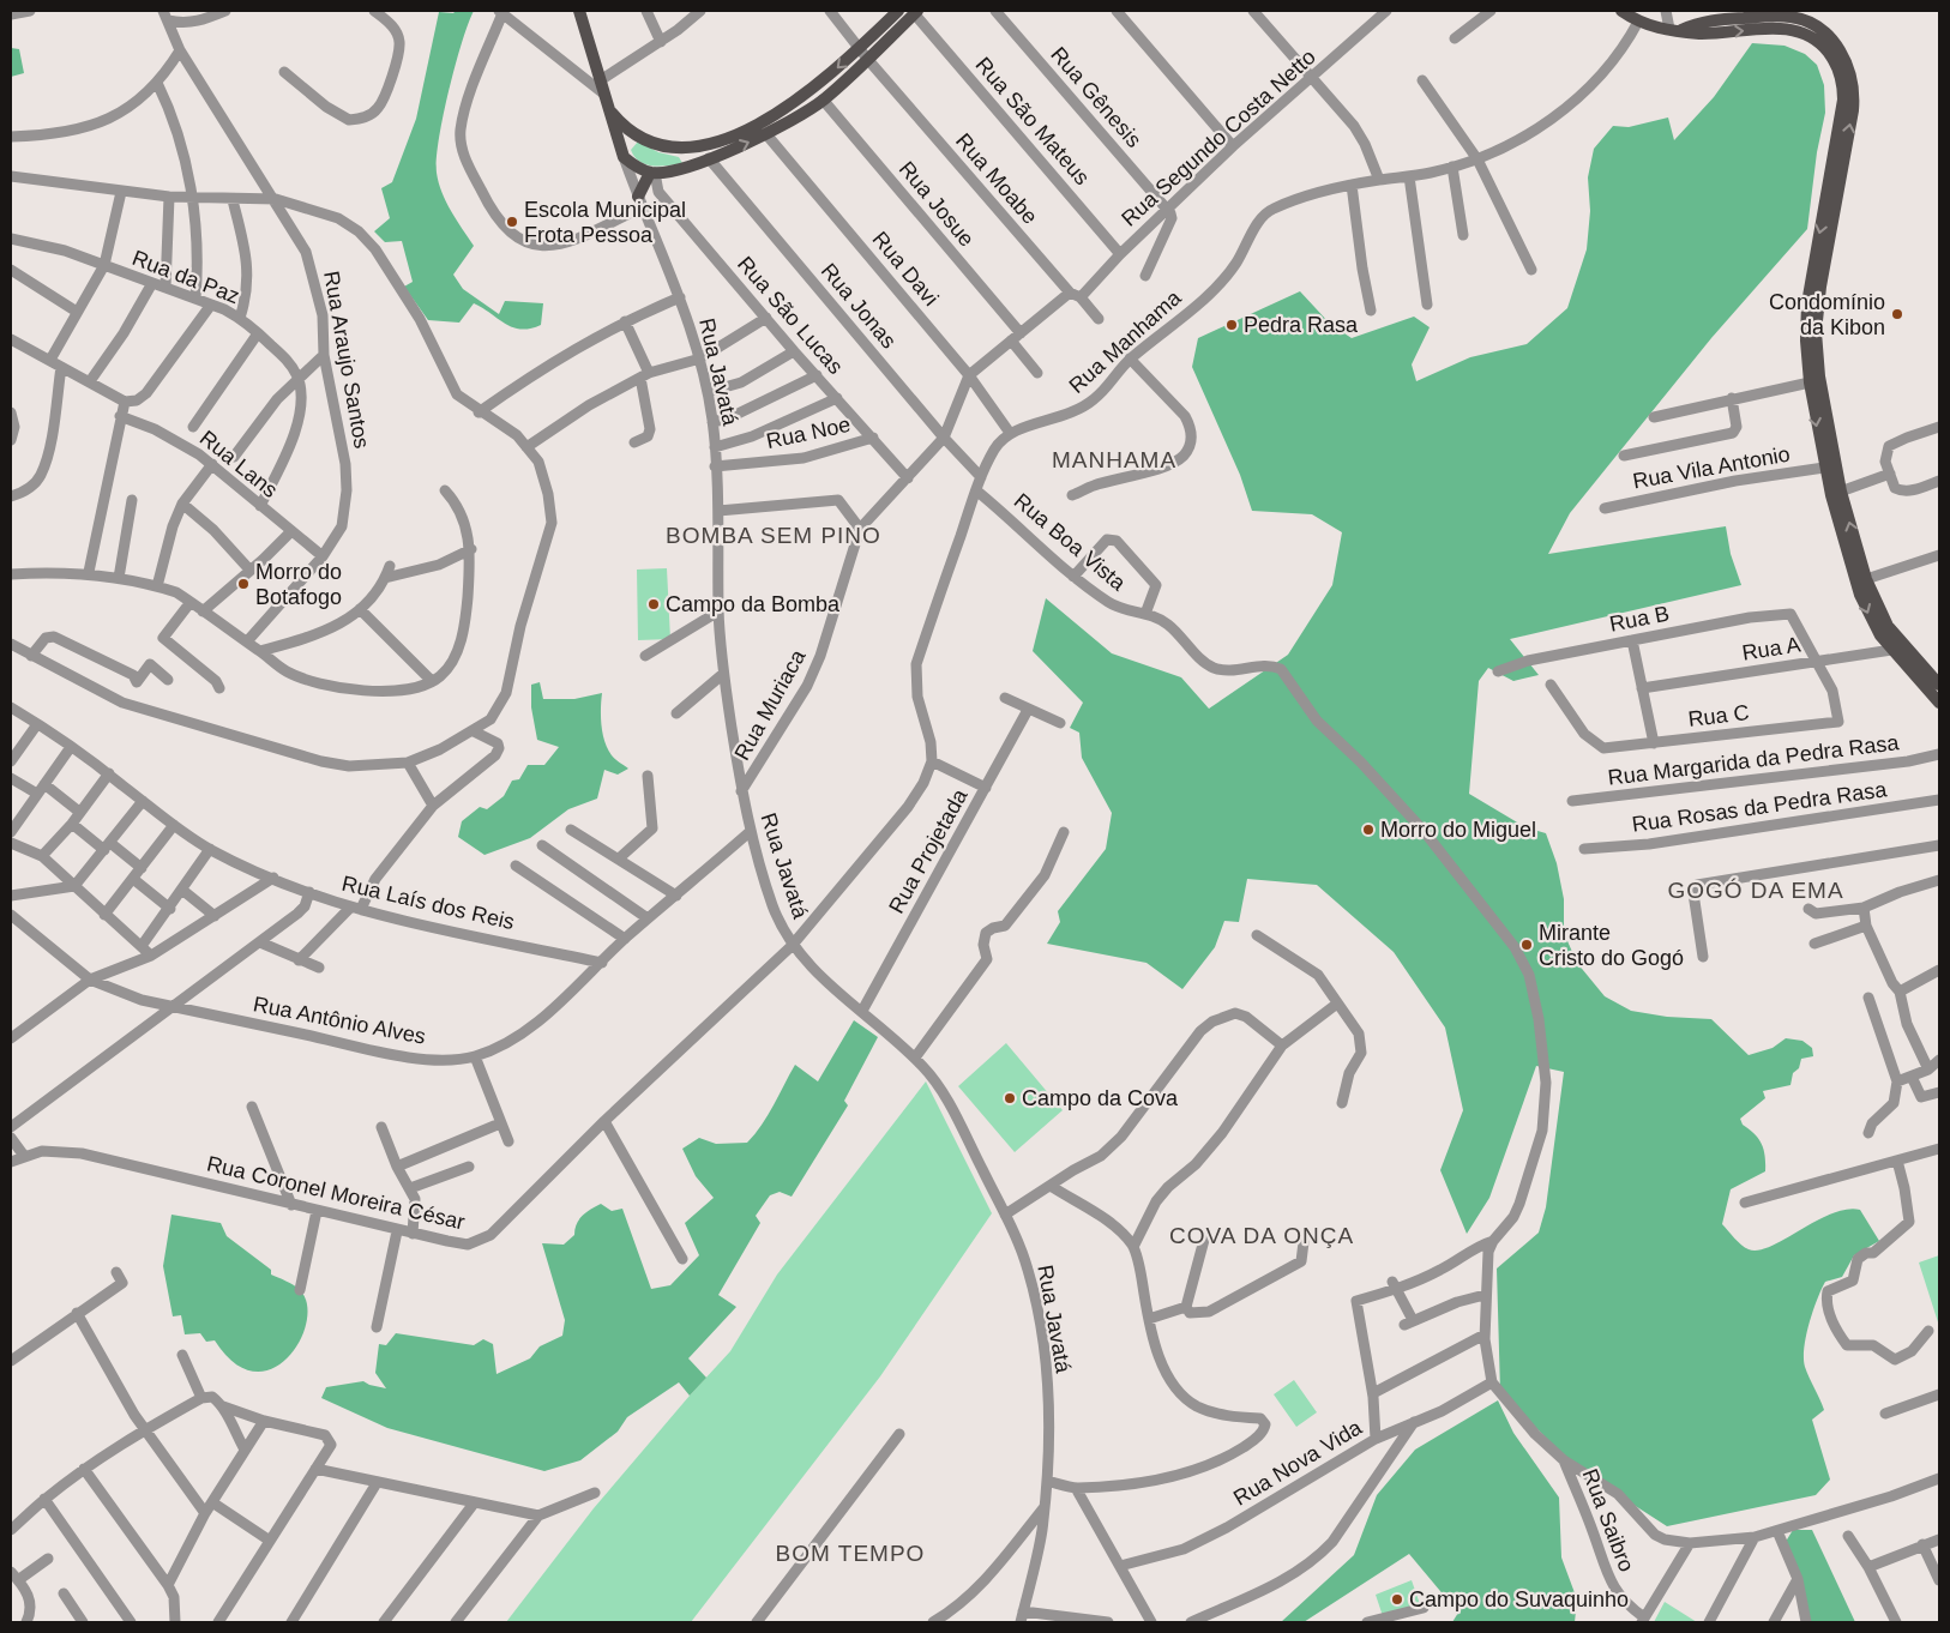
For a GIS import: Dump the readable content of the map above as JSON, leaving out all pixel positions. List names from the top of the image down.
{
  "streets": {
    "street": [
      "Rua Gênesis",
      "Rua São Mateus",
      "Rua Segundo Costa Netto",
      "Rua Moabe",
      "Rua Josue",
      "Rua Davi",
      "Rua da Paz",
      "Rua Jonas",
      "Rua São Lucas",
      "Rua Manhama",
      "Rua Araujo Santos",
      "Rua Javatá",
      "Rua Noe",
      "Rua Lans",
      "Rua Vila Antonio",
      "Rua Boa Vista",
      "Rua B",
      "Rua A",
      "Rua Muriaca",
      "Rua C",
      "Rua Margarida da Pedra Rasa",
      "Rua Rosas da Pedra Rasa",
      "Rua Projetada",
      "Rua Laís dos Reis",
      "Rua Antônio Alves",
      "Rua Coronel Moreira César",
      "Rua Nova Vida",
      "Rua Saibro"
    ]
  },
  "crossings": [
    ["Rua Gênesis", "Rua Segundo Costa Netto"],
    ["Rua São Mateus", "Rua Segundo Costa Netto"],
    ["Rua Segundo Costa Netto", "Rua Moabe"],
    ["Rua Moabe", "Rua Muriaca"],
    ["Rua Josue", "Rua Muriaca"],
    ["Rua Davi", "Rua Manhama"],
    ["Rua Davi", "Rua Muriaca"],
    ["Rua Jonas", "Rua Muriaca"],
    ["Rua São Lucas", "Rua Noe"],
    ["Rua São Lucas", "Rua Muriaca"],
    ["Rua Araujo Santos", "Rua Lans"],
    ["Rua Javatá", "Rua Noe"],
    ["Rua Javatá", "Rua Muriaca"],
    ["Rua Javatá", "Rua Projetada"],
    ["Rua Javatá", "Rua Antônio Alves"],
    ["Rua Javatá", "Rua Coronel Moreira César"],
    ["Rua B", "Rua A"],
    ["Rua B", "Rua C"],
    ["Rua A", "Rua C"],
    ["Rua Laís dos Reis", "Rua Antônio Alves"]
  ],
  "districts": [
    "MANHAMA",
    "BOMBA SEM PINO",
    "GOGÓ DA EMA",
    "COVA DA ONÇA",
    "BOM TEMPO"
  ],
  "places": [
    "Escola Municipal Frota Pessoa",
    "Condomínio da Kibon",
    "Pedra Rasa",
    "Morro do Botafogo",
    "Campo da Bomba",
    "Morro do Miguel",
    "Mirante Cristo do Gogó",
    "Campo da Cova",
    "Campo do Suvaquinho"
  ]
}
